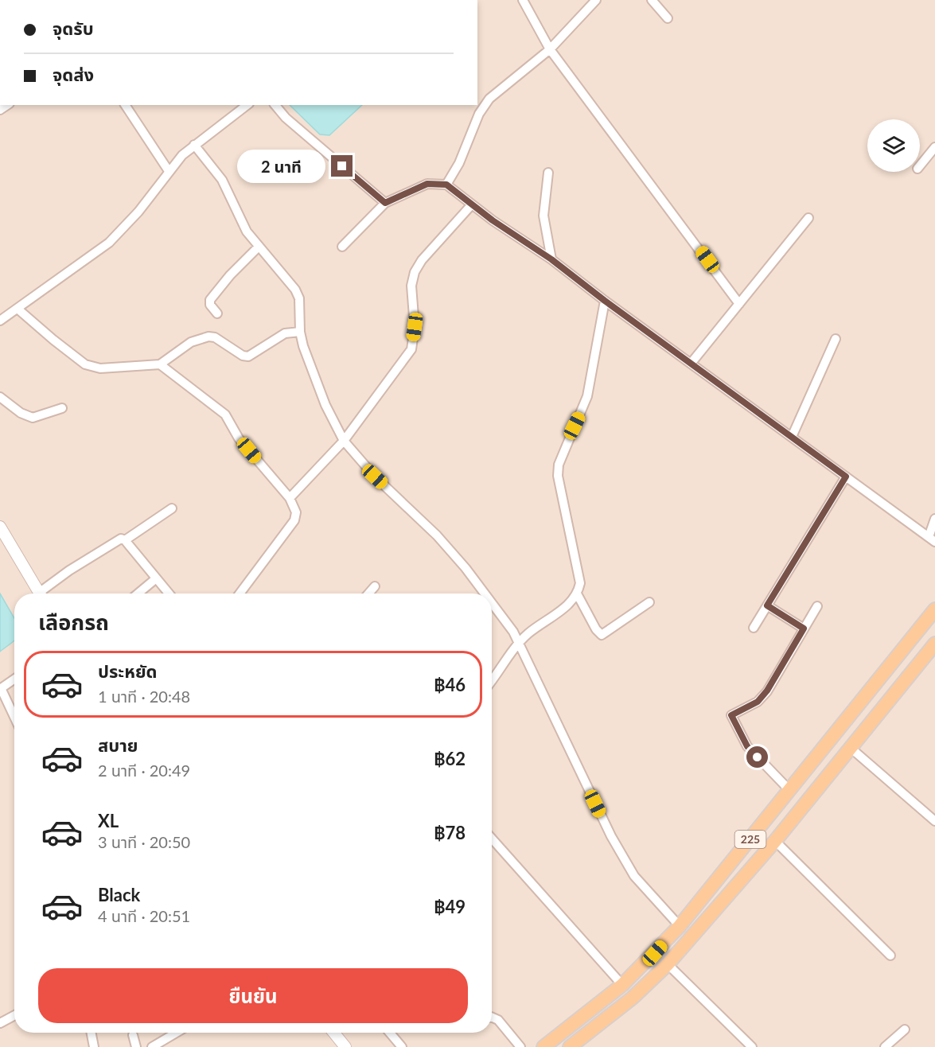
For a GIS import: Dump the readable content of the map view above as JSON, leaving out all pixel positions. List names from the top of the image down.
{
  "streets": {
    "main road": ["225"]
  },
  "page": {
    "banner": ["จุดรับ", "จุดส่ง"],
    "bubble": "2 นาที",
    "heading": "เลือกรถ",
    "list": [
      {
        "name": "ประหยัด",
        "note": "1 นาที · 20:48",
        "value": "฿46"
      },
      {
        "name": "สบาย",
        "note": "2 นาที · 20:49",
        "value": "฿62"
      },
      {
        "name": "XL",
        "note": "3 นาที · 20:50",
        "value": "฿78"
      },
      {
        "name": "Black",
        "note": "4 นาที · 20:51",
        "value": "฿49"
      }
    ],
    "buttons": "ยืนยัน"
  }
}
